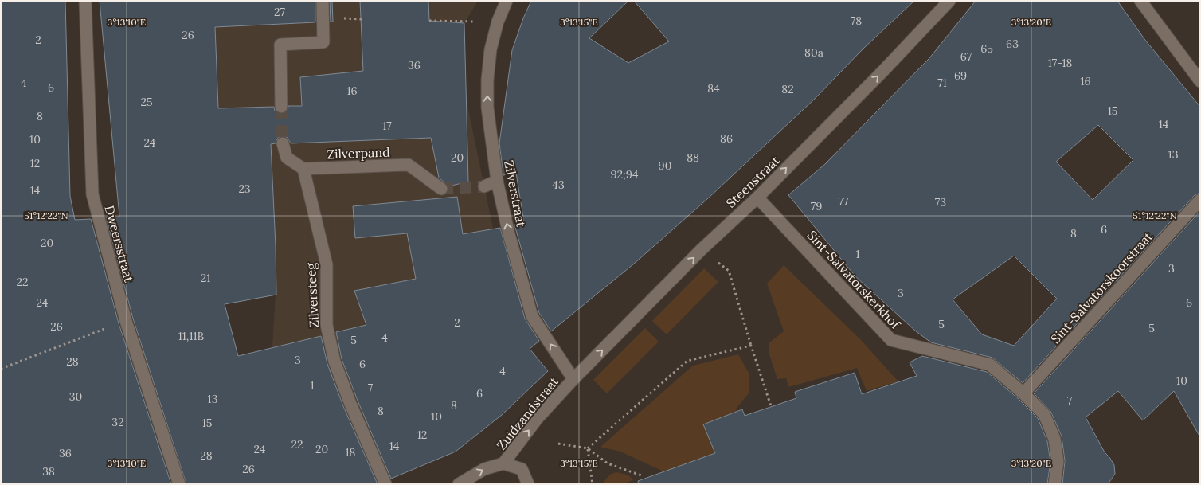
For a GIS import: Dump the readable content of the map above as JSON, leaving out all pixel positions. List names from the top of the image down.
{
  "streets": {
    "street": [
      "Zilverpand",
      "Steenstraat",
      "Zilverstraat",
      "Dweersstraat",
      "Sint-Salvatorskerkhof",
      "Sint-Salvatorskoorstraat",
      "Zilversteeg",
      "Zuidzandstraat"
    ]
  },
  "crossings": [
    ["Zilverpand", "Zilversteeg"],
    ["Steenstraat", "Zilverstraat"],
    ["Steenstraat", "Sint-Salvatorskerkhof"],
    ["Steenstraat", "Zuidzandstraat"],
    ["Zilverstraat", "Zuidzandstraat"],
    ["Sint-Salvatorskerkhof", "Sint-Salvatorskoorstraat"]
  ],
  "one_way": ["Steenstraat", "Zilverstraat", "Zuidzandstraat"],
  "house_numbers": [
    "27",
    "78",
    "26",
    "2",
    "63",
    "65",
    "80a",
    "67",
    "17-18",
    "36",
    "69",
    "16",
    "4",
    "71",
    "6",
    "84",
    "82",
    "16",
    "25",
    "15",
    "8",
    "14",
    "17",
    "86",
    "10",
    "24",
    "13",
    "20",
    "88",
    "12",
    "90",
    "92;94",
    "43",
    "23",
    "14",
    "77",
    "73",
    "79",
    "6",
    "8",
    "20",
    "1",
    "3",
    "21",
    "22",
    "3",
    "24",
    "6",
    "2",
    "5",
    "26",
    "5",
    "11,11B",
    "4",
    "5",
    "3",
    "28",
    "6",
    "4",
    "10",
    "1",
    "7",
    "6",
    "30",
    "13",
    "7",
    "8",
    "8",
    "10",
    "32",
    "15",
    "12",
    "22",
    "14",
    "24",
    "20",
    "18",
    "36",
    "28",
    "26",
    "38"
  ],
  "coordinates": [
    "3°13'10\"E",
    "3°13'15\"E",
    "3°13'20\"E",
    "51°12'22\"N"
  ]
}
